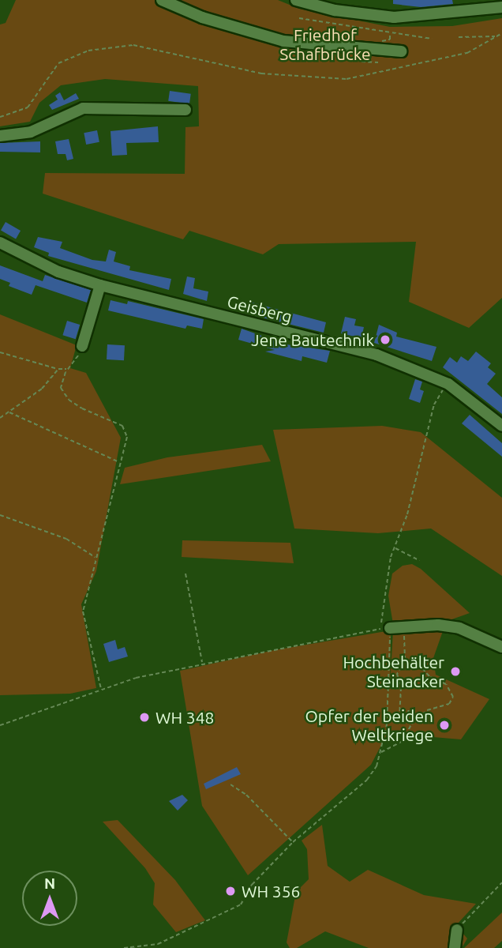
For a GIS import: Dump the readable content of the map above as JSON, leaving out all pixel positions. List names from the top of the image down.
{
  "streets": {
    "street": ["Geisberg"]
  },
  "parks": ["Friedhof Schafbrücke"],
  "places": [
    "Jene Bautechnik",
    "Hochbehälter Steinacker",
    "WH 348",
    "Opfer der beiden Weltkriege",
    "WH 356"
  ],
  "north": "top"
}
